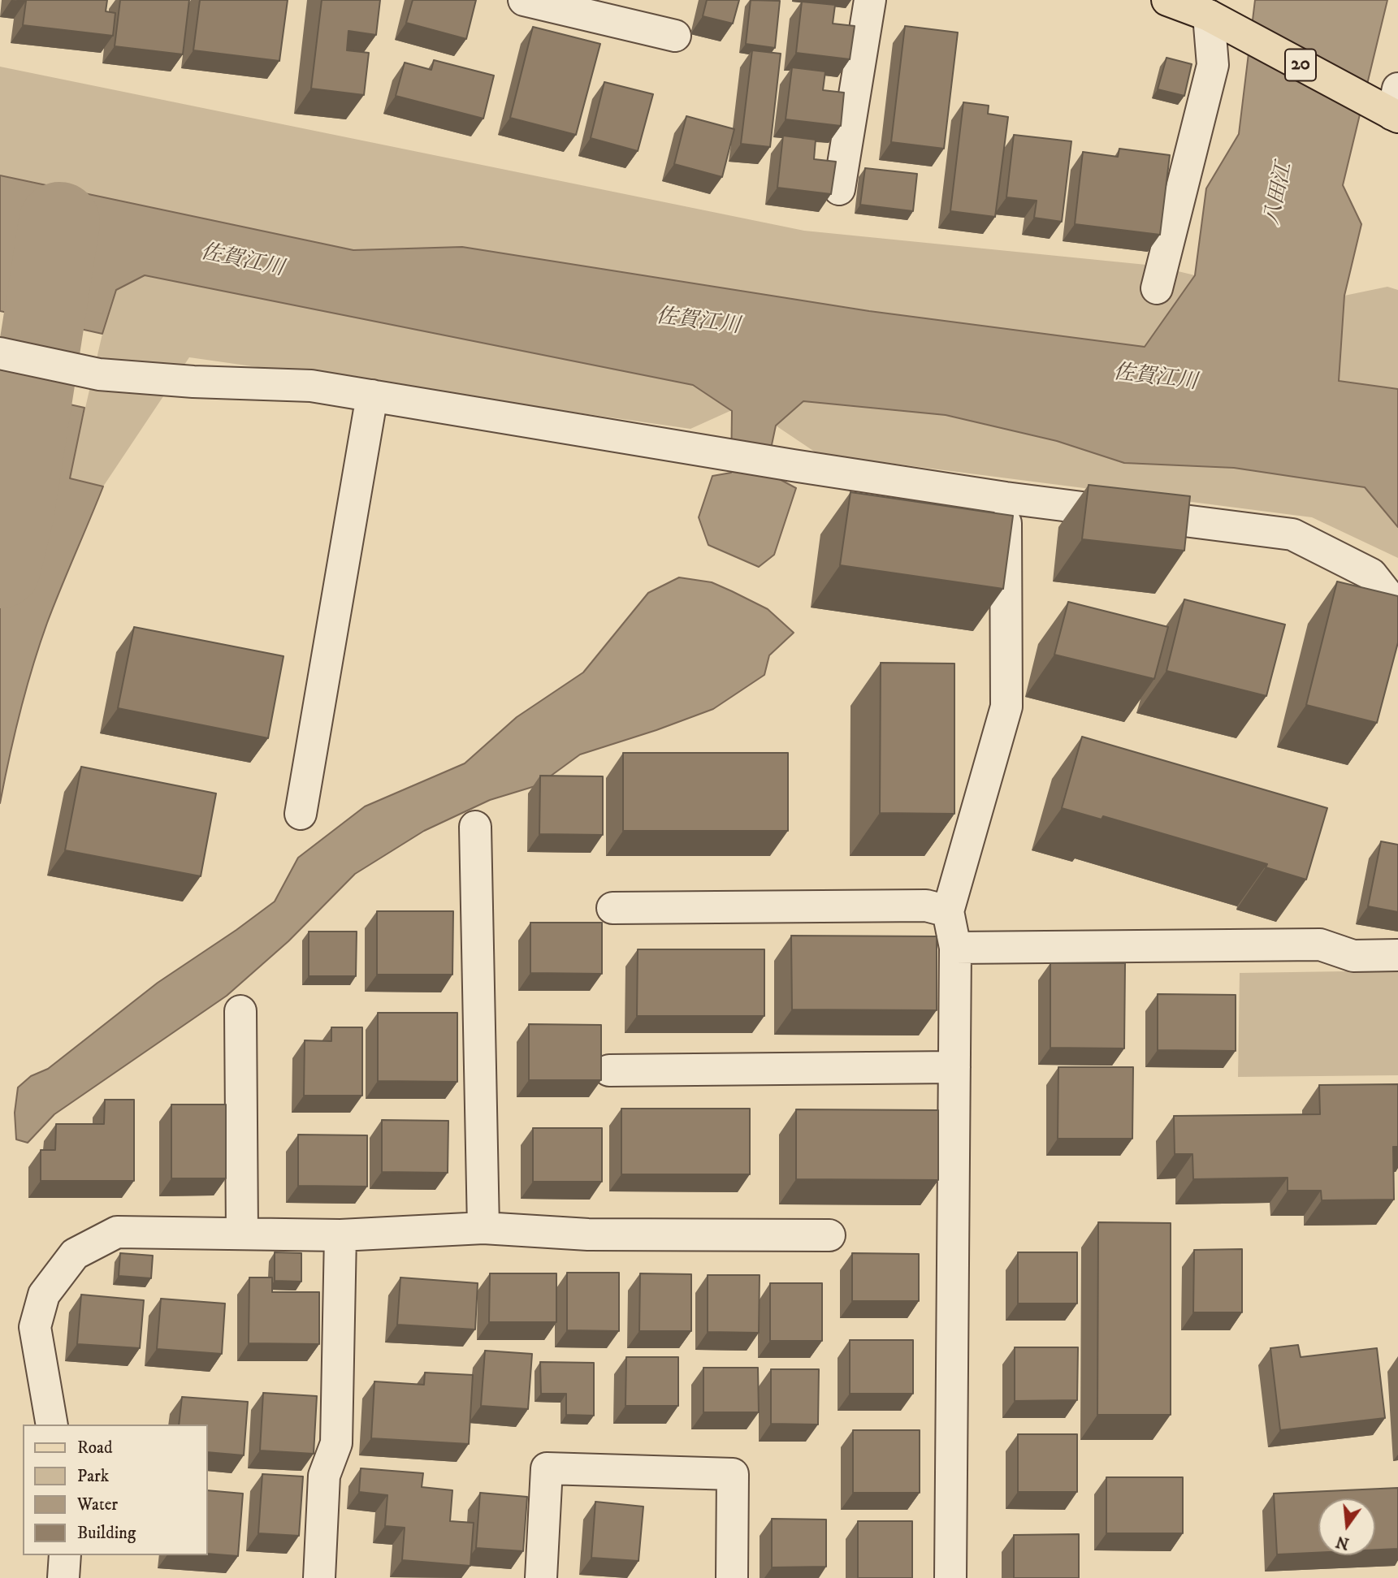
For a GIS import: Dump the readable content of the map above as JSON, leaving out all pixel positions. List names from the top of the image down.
{
  "streets": {
    "main road": ["20"]
  },
  "water": ["八田江", "佐賀江川"],
  "legend": [
    "Road",
    "Park",
    "Water",
    "Building"
  ],
  "north": "bottom"
}
